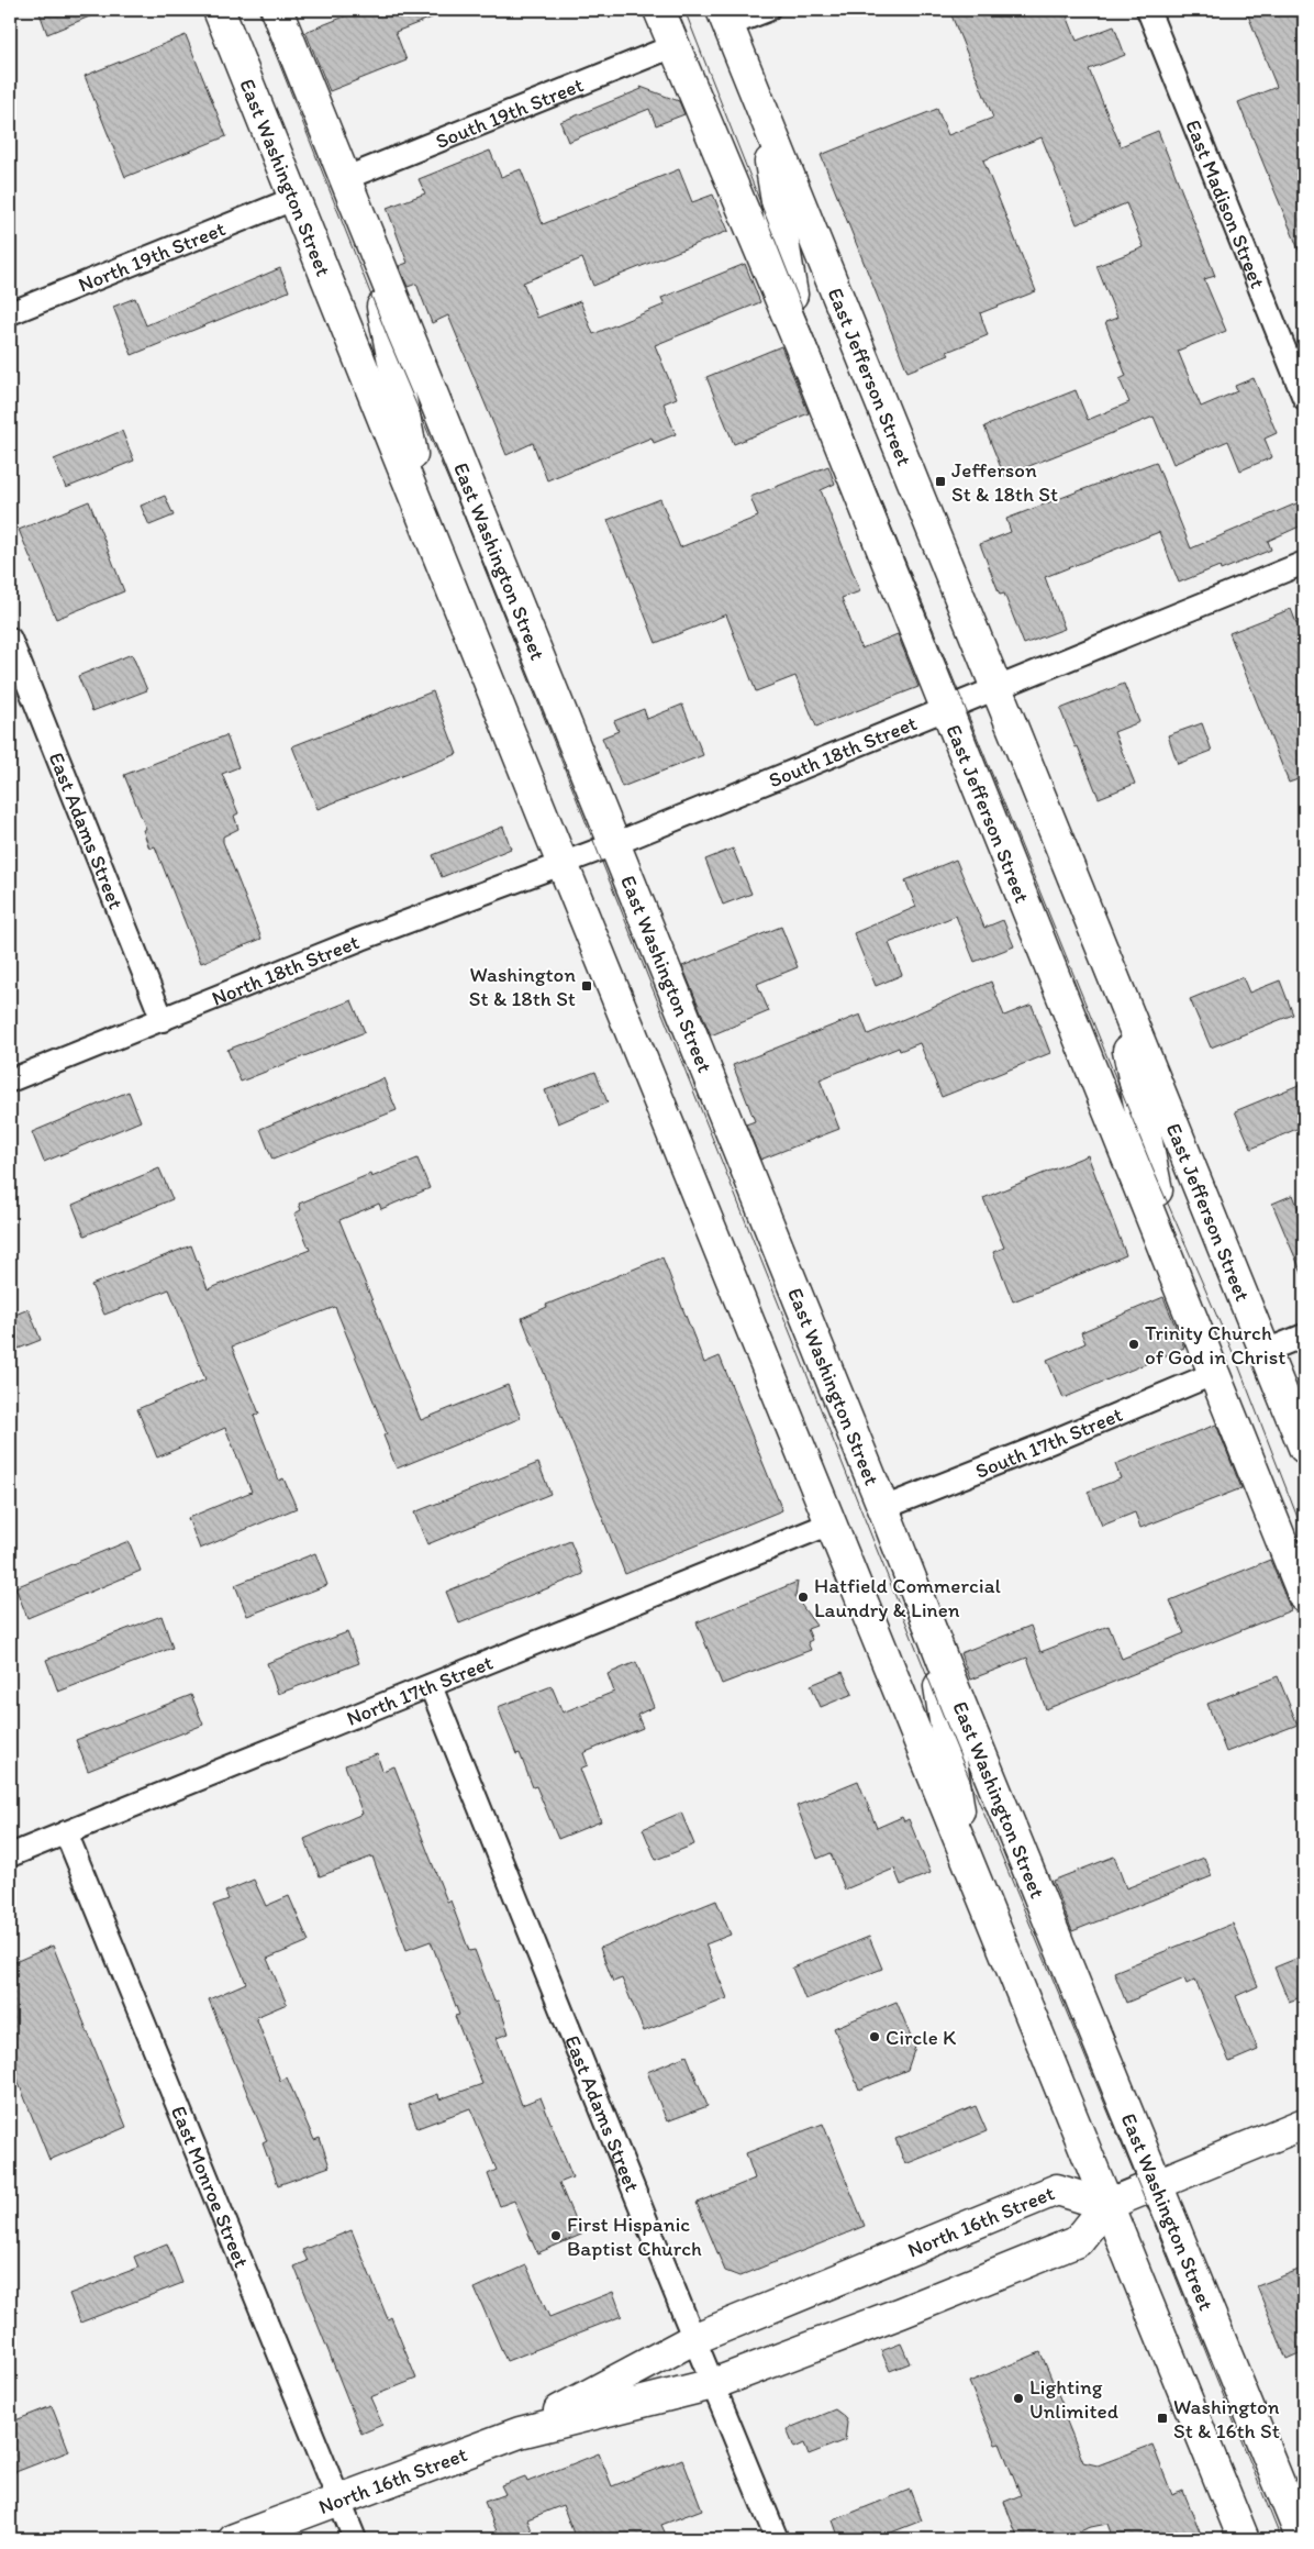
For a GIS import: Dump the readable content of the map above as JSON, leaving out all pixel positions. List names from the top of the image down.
{
  "streets": {
    "main road": ["East Washington Street", "East Jefferson Street", "North 16th Street"],
    "street": [
      "South 19th Street",
      "East Madison Street",
      "North 19th Street",
      "South 18th Street",
      "East Adams Street",
      "North 18th Street",
      "South 17th Street",
      "North 17th Street",
      "East Monroe Street"
    ]
  },
  "crossings": [
    ["South 19th Street", "East Washington Street"],
    ["South 19th Street", "East Jefferson Street"],
    ["East Washington Street", "North 19th Street"],
    ["East Washington Street", "South 18th Street"],
    ["East Washington Street", "North 18th Street"],
    ["East Washington Street", "South 17th Street"],
    ["East Washington Street", "North 17th Street"],
    ["East Washington Street", "North 16th Street"],
    ["East Jefferson Street", "South 18th Street"],
    ["East Jefferson Street", "South 17th Street"],
    ["South 18th Street", "North 18th Street"],
    ["East Adams Street", "North 18th Street"],
    ["East Adams Street", "North 17th Street"],
    ["East Adams Street", "North 16th Street"],
    ["North 17th Street", "East Monroe Street"],
    ["East Monroe Street", "North 16th Street"]
  ],
  "places": {
    "transit": ["Jefferson St & 18th St", "Washington St & 18th St", "Washington St & 16th St"],
    "other": [
      "Trinity Church of God in Christ",
      "Hatfield Commercial Laundry & Linen",
      "Circle K",
      "First Hispanic Baptist Church",
      "Lighting Unlimited"
    ]
  }
}
